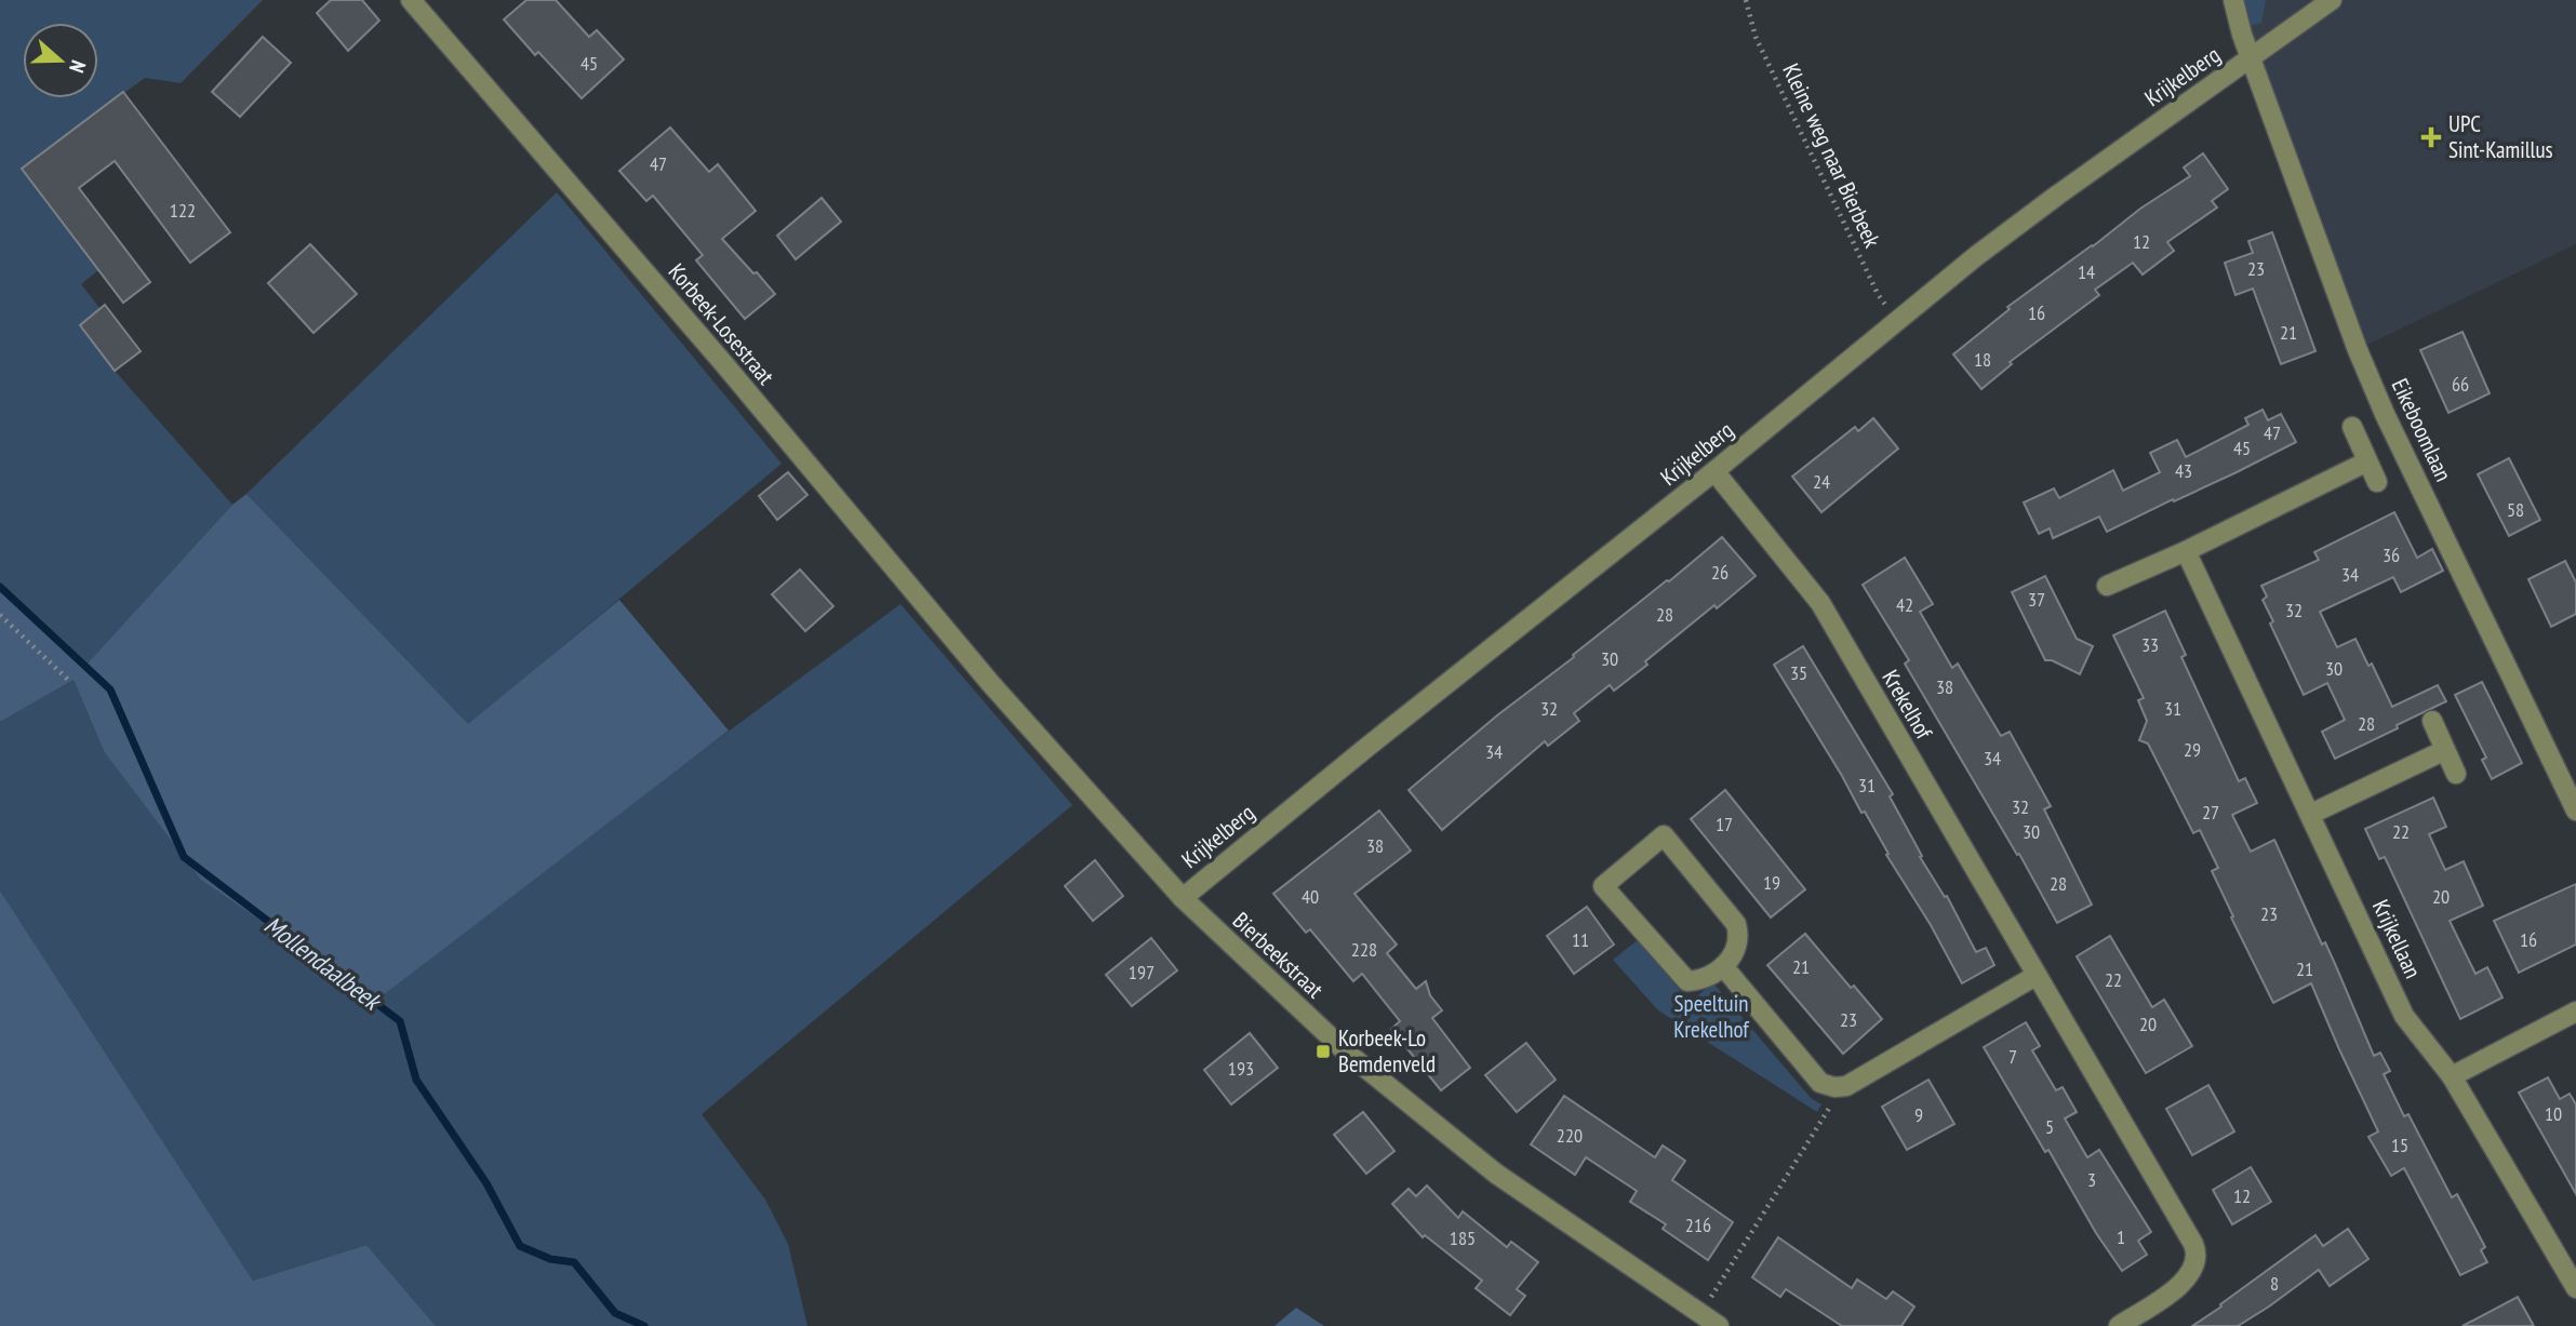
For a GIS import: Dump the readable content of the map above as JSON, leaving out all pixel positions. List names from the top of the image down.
{
  "streets": {
    "street": [
      "Krijkelberg",
      "Korbeek-Losestraat",
      "Eikeboomlaan",
      "Krekelhof",
      "Krijkellaan",
      "Bierbeekstraat"
    ],
    "path": ["Kleine weg naar Bierbeek"]
  },
  "crossings": [
    ["Krijkelberg", "Kleine weg naar Bierbeek"],
    ["Krijkelberg", "Eikeboomlaan"],
    ["Krijkelberg", "Krekelhof"],
    ["Krijkelberg", "Bierbeekstraat"],
    ["Korbeek-Losestraat", "Bierbeekstraat"]
  ],
  "water": ["Mollendaalbeek"],
  "parks": ["Speeltuin Krekelhof"],
  "places": {
    "health": ["UPC Sint-Kamillus"],
    "transit": ["Korbeek-Lo Bemdenveld"]
  },
  "house_numbers": [
    "45",
    "47",
    "122",
    "12",
    "23",
    "14",
    "16",
    "21",
    "18",
    "66",
    "47",
    "45",
    "43",
    "24",
    "58",
    "36",
    "26",
    "34",
    "37",
    "42",
    "32",
    "28",
    "33",
    "30",
    "30",
    "35",
    "38",
    "32",
    "31",
    "28",
    "29",
    "34",
    "34",
    "31",
    "32",
    "27",
    "17",
    "30",
    "22",
    "38",
    "19",
    "28",
    "40",
    "20",
    "23",
    "11",
    "16",
    "228",
    "21",
    "21",
    "197",
    "22",
    "23",
    "20",
    "7",
    "193",
    "10",
    "9",
    "5",
    "220",
    "15",
    "3",
    "12",
    "216",
    "1",
    "185",
    "8"
  ],
  "north": "right"
}
